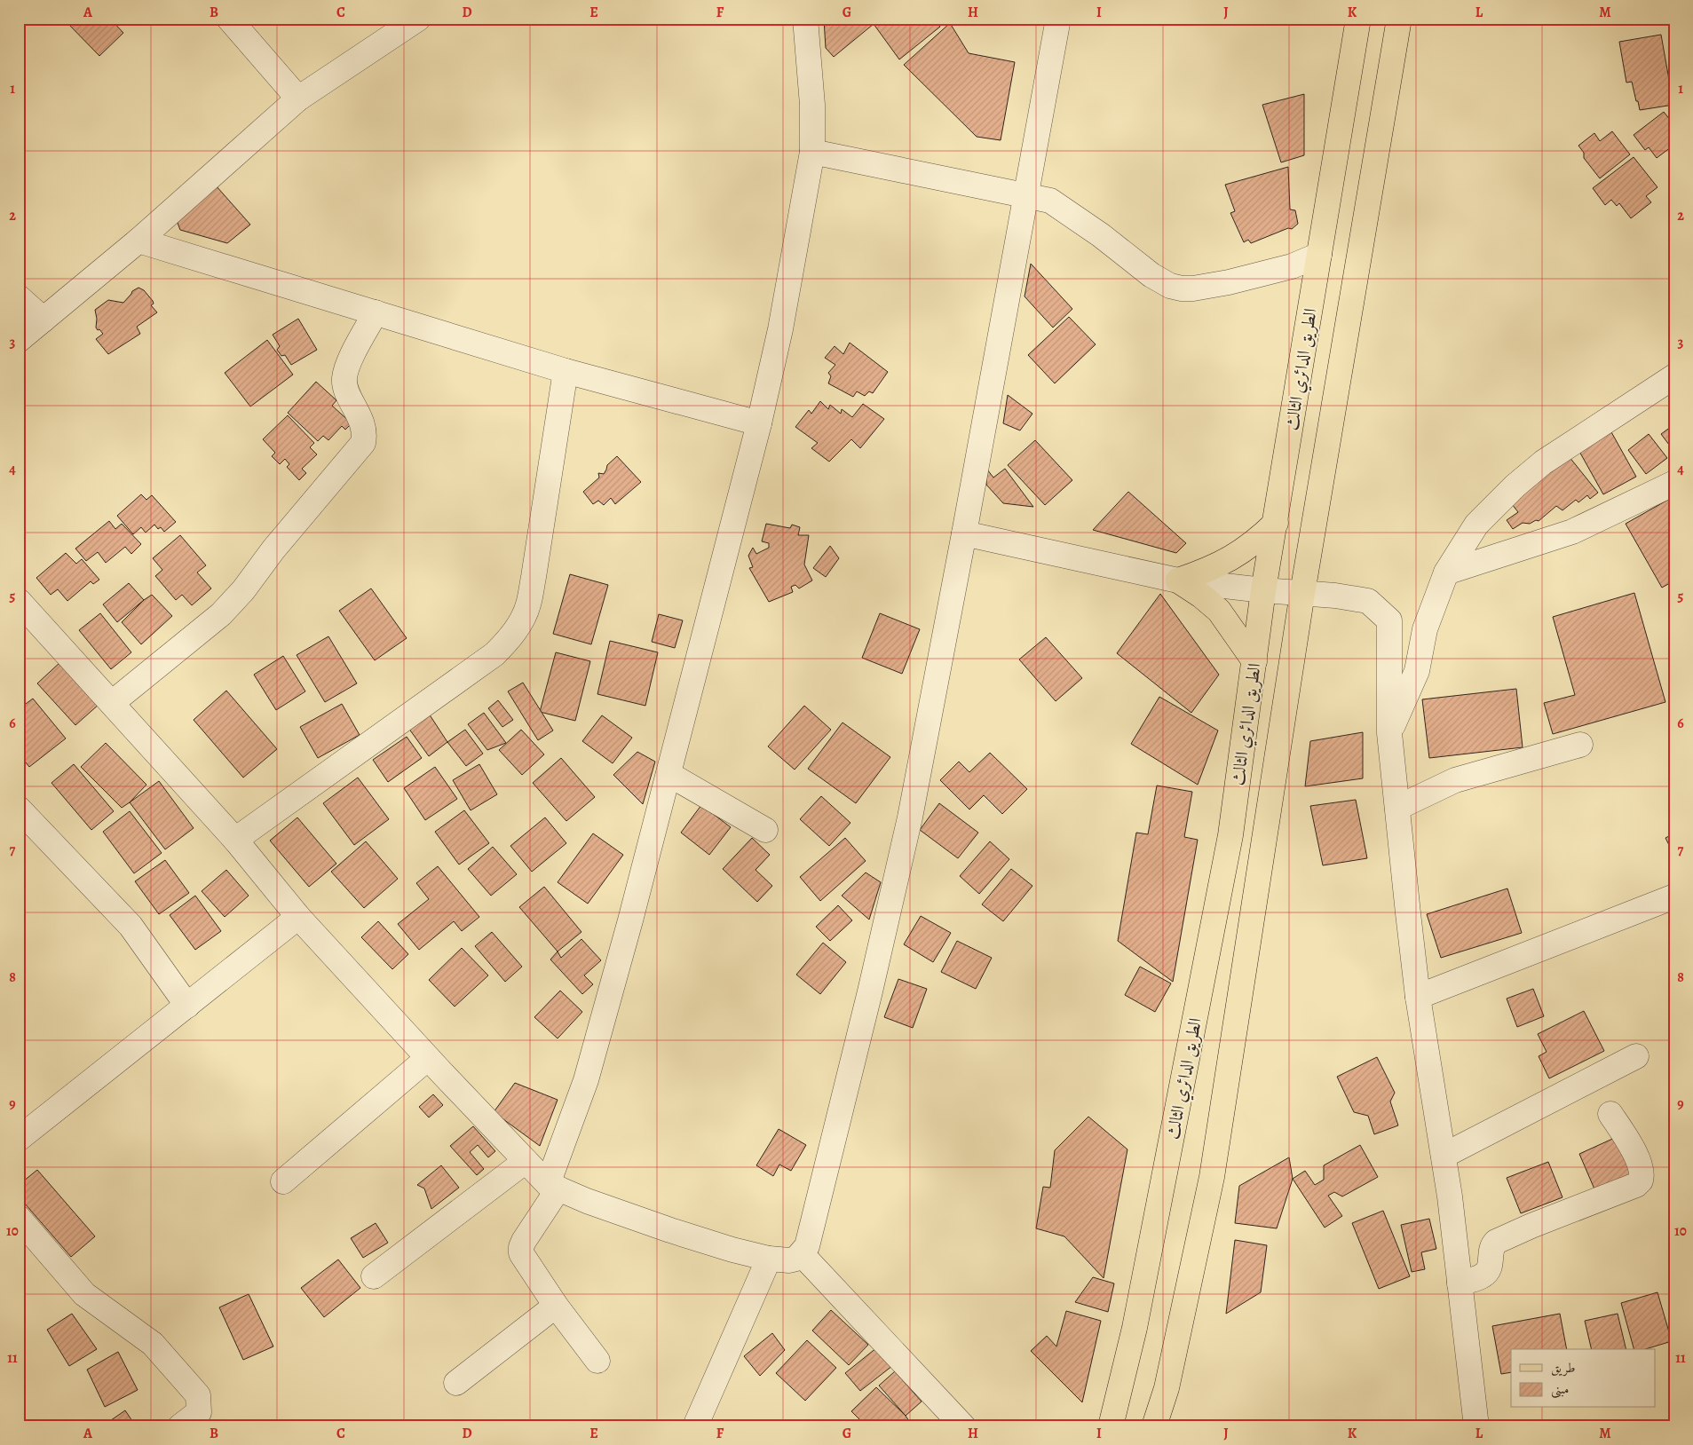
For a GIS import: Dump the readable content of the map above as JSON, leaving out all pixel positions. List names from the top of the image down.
{
  "streets": {
    "main road": ["الطريق الدائري الثالث"]
  },
  "legend": ["طريق", "مبنى"],
  "grid": {
    "columns": [
      "A",
      "B",
      "C",
      "D",
      "E",
      "F",
      "G",
      "H",
      "I",
      "J",
      "K",
      "L",
      "M"
    ],
    "rows": [
      "1",
      "2",
      "3",
      "4",
      "5",
      "6",
      "7",
      "8",
      "9",
      "10",
      "11"
    ]
  }
}
